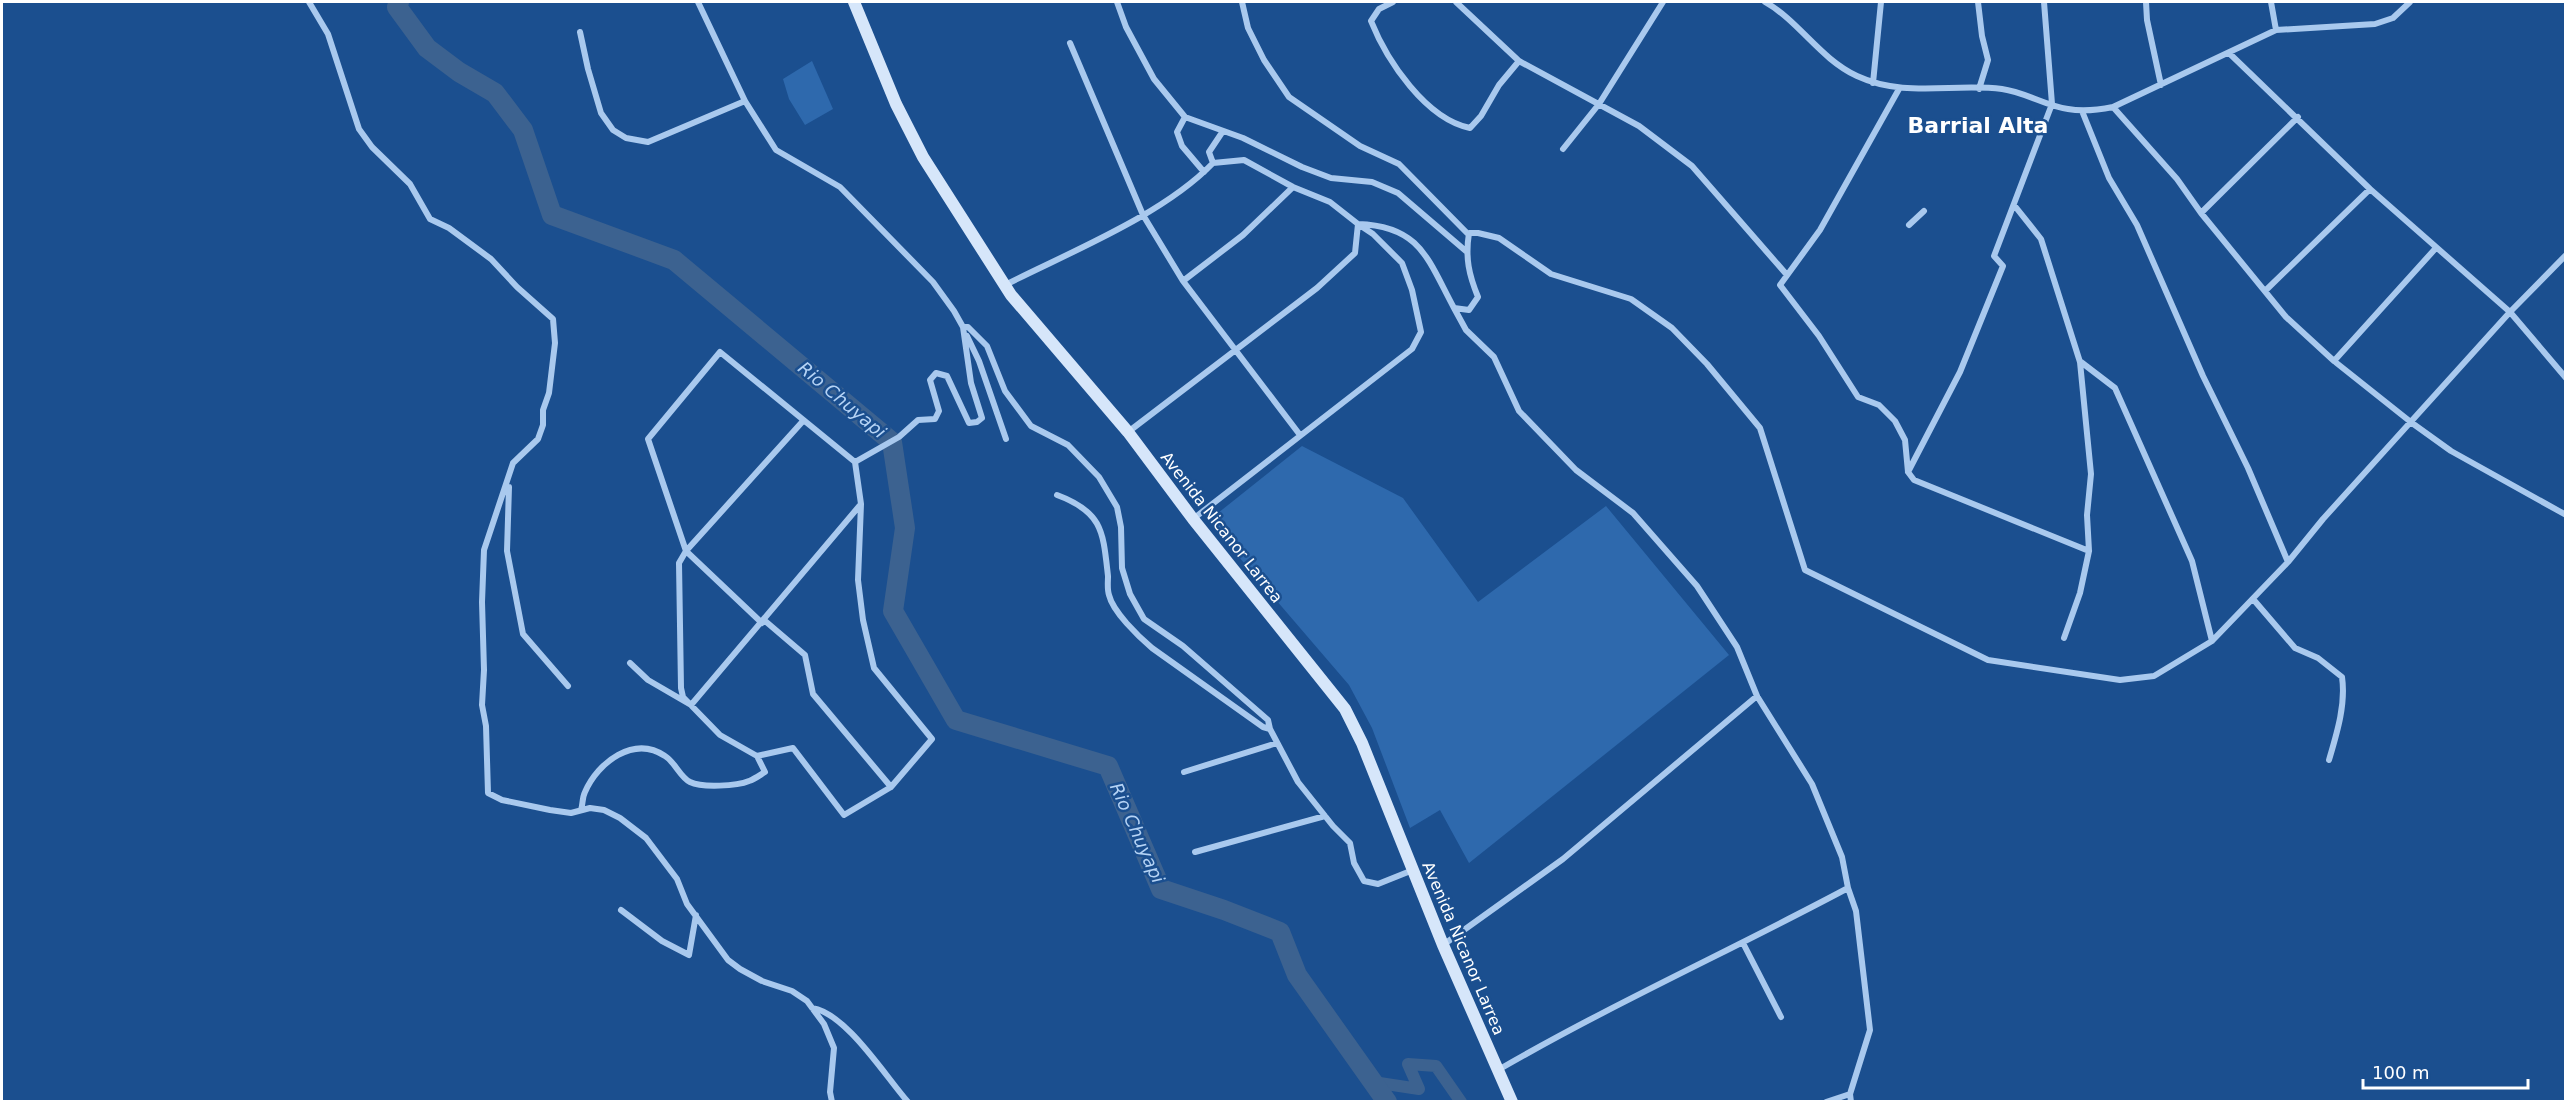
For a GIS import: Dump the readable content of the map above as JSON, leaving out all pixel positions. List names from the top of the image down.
{
  "streets": {
    "main road": ["Avenida Nicanor Larrea"]
  },
  "districts": ["Barrial Alta"],
  "water": ["Rio Chuyapi"],
  "scale_bar": "100 m"
}
